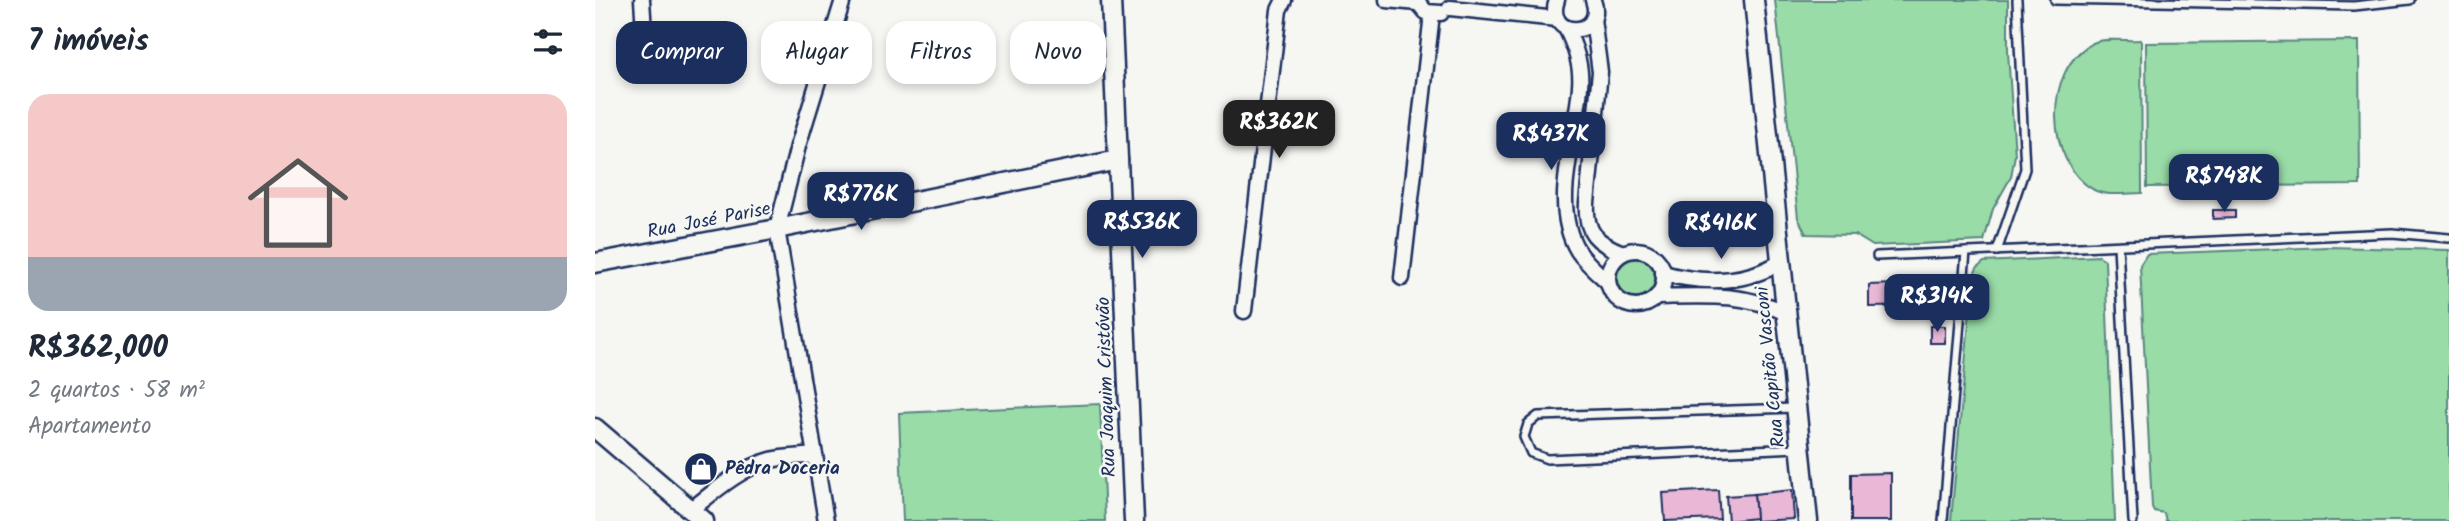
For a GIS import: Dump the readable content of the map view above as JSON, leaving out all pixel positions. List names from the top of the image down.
{
  "streets": {
    "street": ["Rua José Parise", "Rua Capitão Vasconi", "Rua Joaquim Cristóvão"]
  },
  "crossings": [
    ["Rua José Parise", "Rua Joaquim Cristóvão"]
  ],
  "places": {
    "shop": ["Pêdra Doceria"]
  },
  "page": {
    "heading": "7 imóveis",
    "chip": [
      "Comprar",
      "Alugar",
      "Filtros",
      "Novo"
    ],
    "list": [
      {
        "name": "R$362,000",
        "note": "2 quartos · 58 m² · Apartamento"
      }
    ],
    "price": [
      "R$362K",
      "R$437K",
      "R$748K",
      "R$776K",
      "R$536K",
      "R$416K",
      "R$314K"
    ]
  }
}
